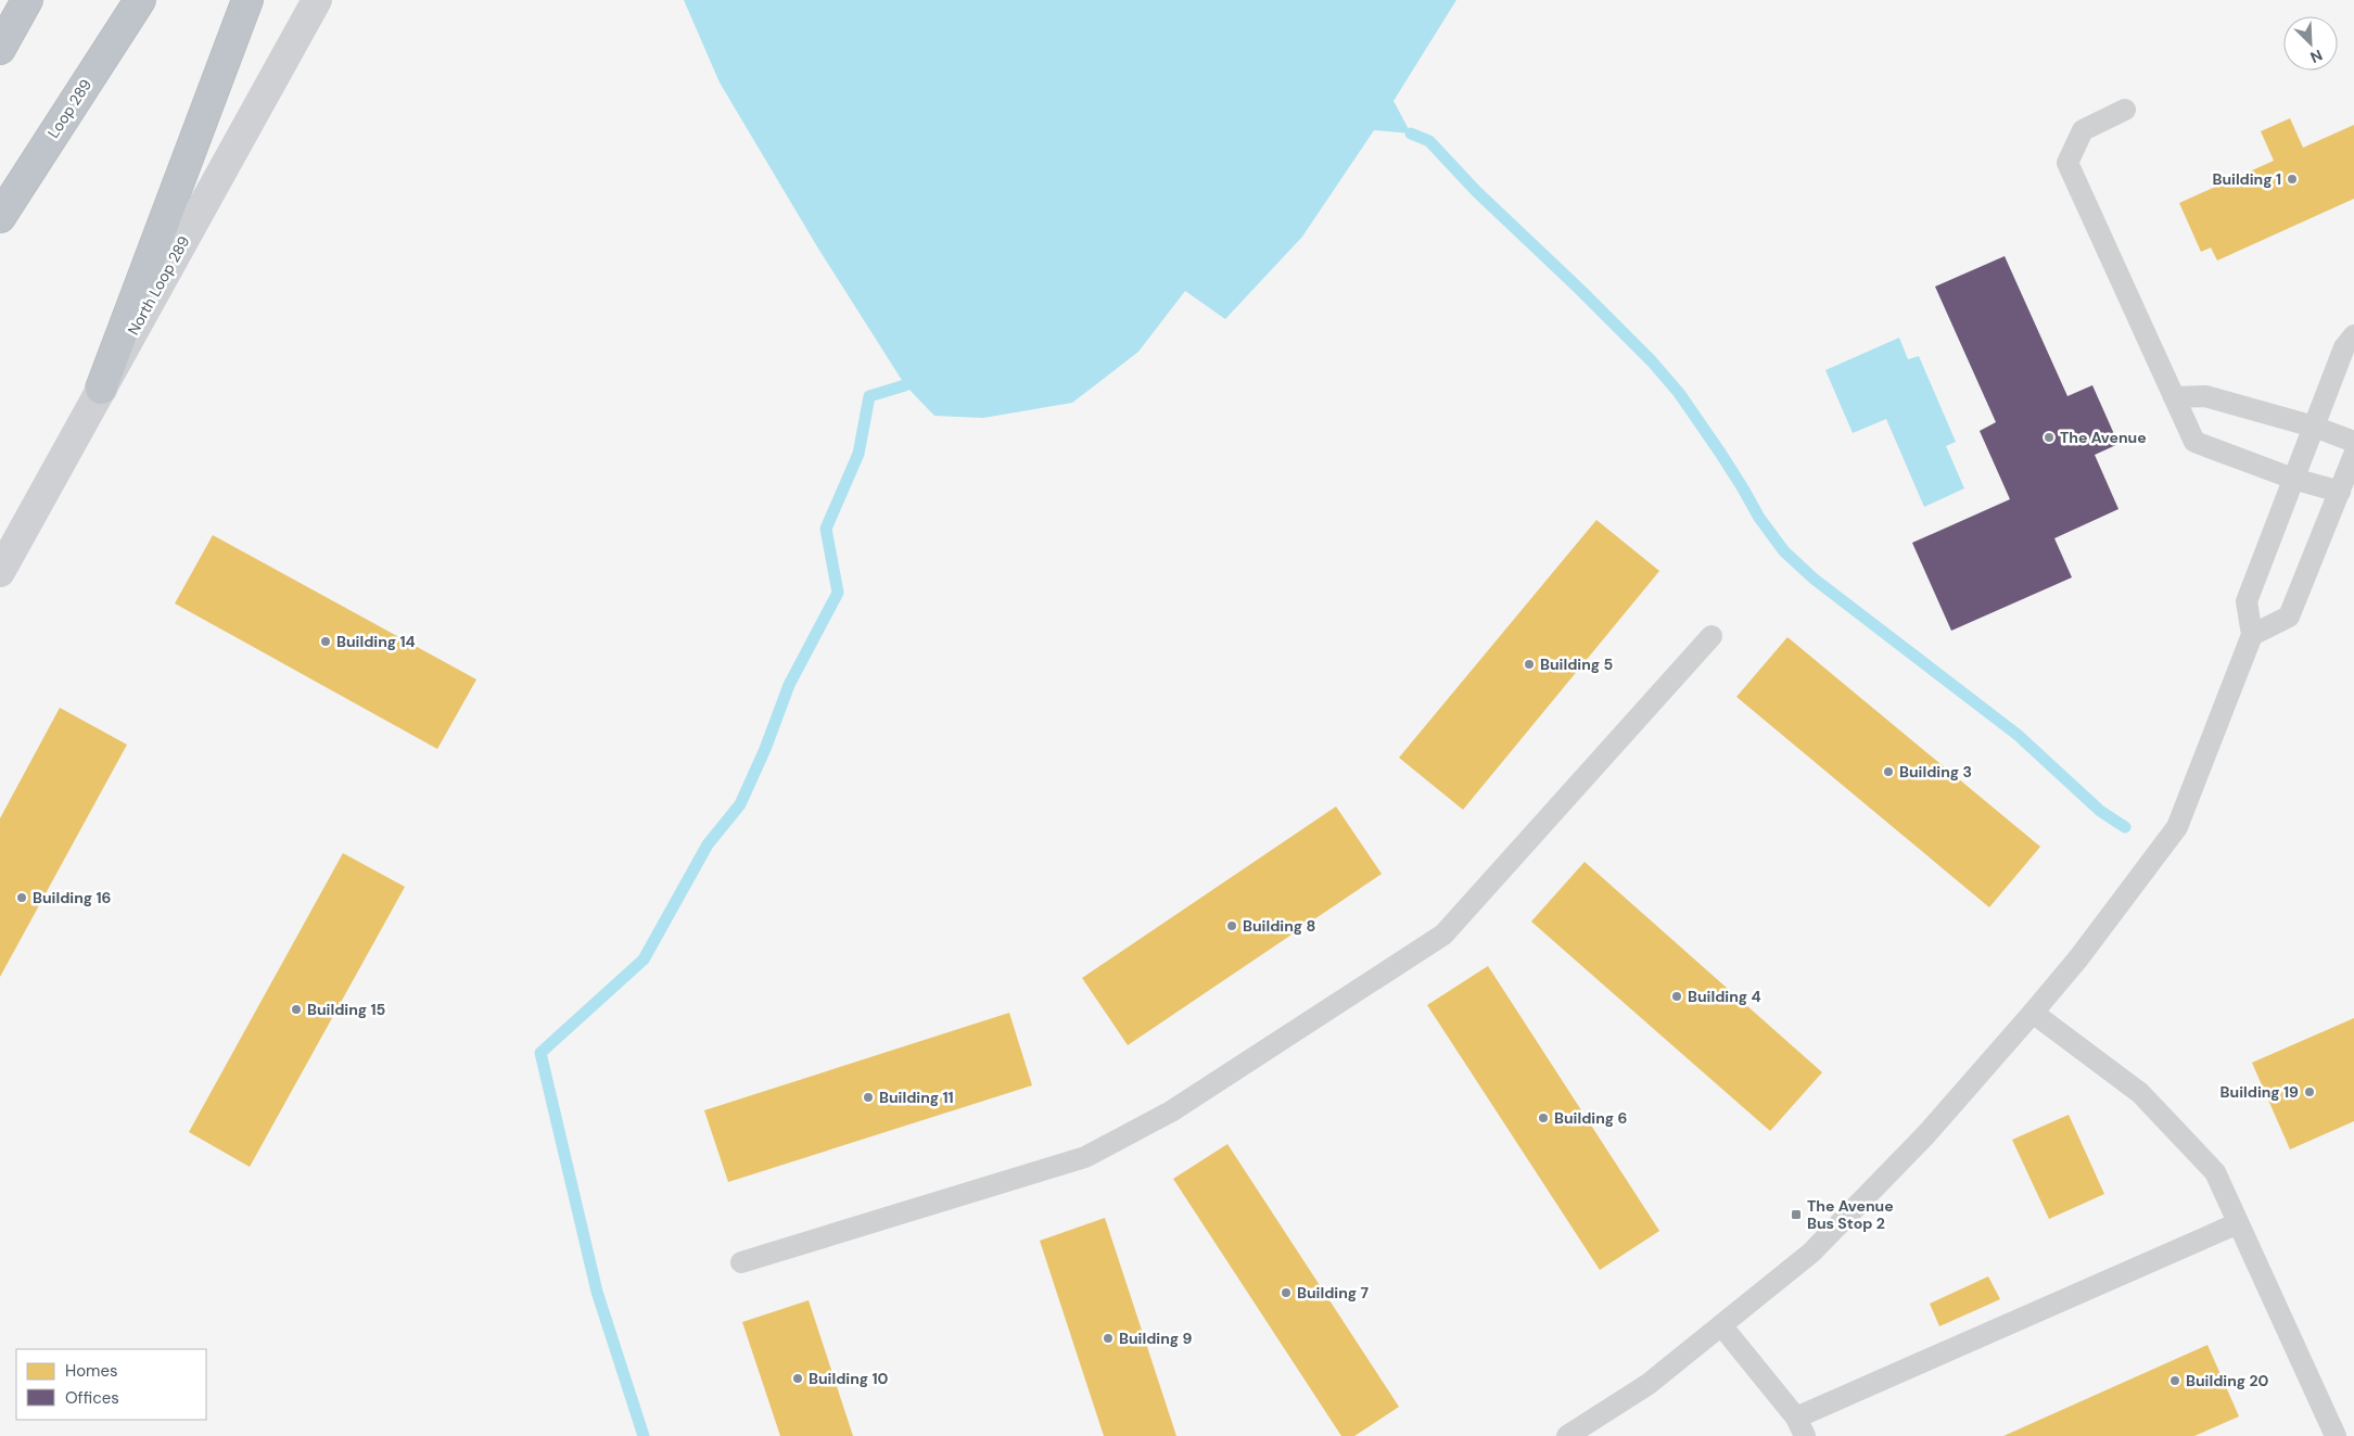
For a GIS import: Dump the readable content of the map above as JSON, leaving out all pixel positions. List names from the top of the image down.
{
  "streets": {
    "highway": ["Loop 289"],
    "main road": ["North Loop 289"]
  },
  "places": {
    "other": [
      "Building 1",
      "The Avenue",
      "Building 14",
      "Building 5",
      "Building 3",
      "Building 16",
      "Building 8",
      "Building 4",
      "Building 15",
      "Building 19",
      "Building 11",
      "Building 6",
      "Building 7",
      "Building 9",
      "Building 10",
      "Building 20"
    ],
    "transit": ["The Avenue Bus Stop 2"]
  },
  "legend": ["Homes", "Offices"],
  "north": "bottom right"
}
